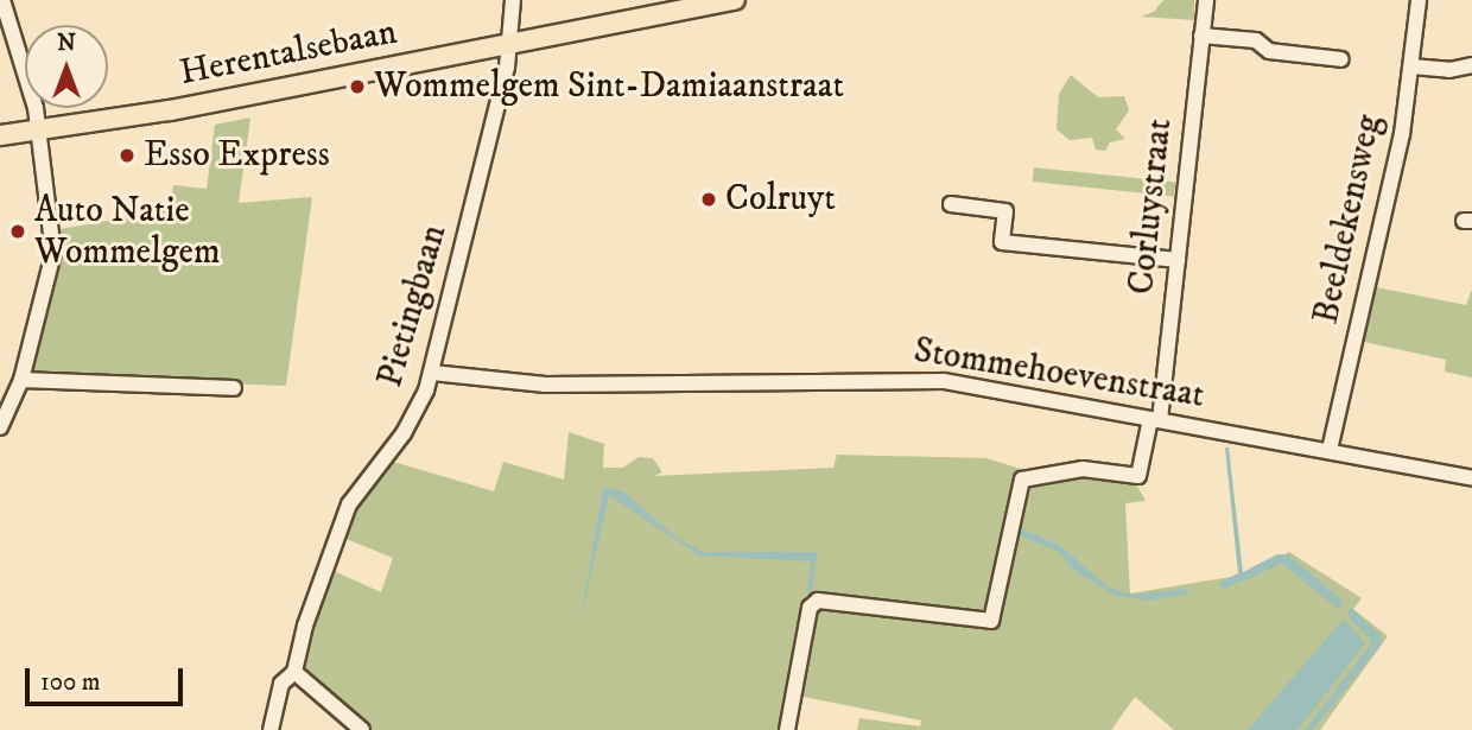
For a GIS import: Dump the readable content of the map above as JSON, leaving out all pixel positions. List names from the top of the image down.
{
  "streets": {
    "main road": ["Herentalsebaan"],
    "street": [
      "Corluystraat",
      "Beeldekensweg",
      "Pietingbaan",
      "Stommehoevenstraat"
    ]
  },
  "crossings": [
    ["Herentalsebaan", "Pietingbaan"],
    ["Corluystraat", "Stommehoevenstraat"],
    ["Beeldekensweg", "Stommehoevenstraat"],
    ["Pietingbaan", "Stommehoevenstraat"]
  ],
  "places": [
    "Wommelgem Sint-Damiaanstraat",
    "Esso Express",
    "Colruyt",
    "Auto Natie Wommelgem"
  ],
  "scale_bar": "100 m",
  "north": "top"
}
